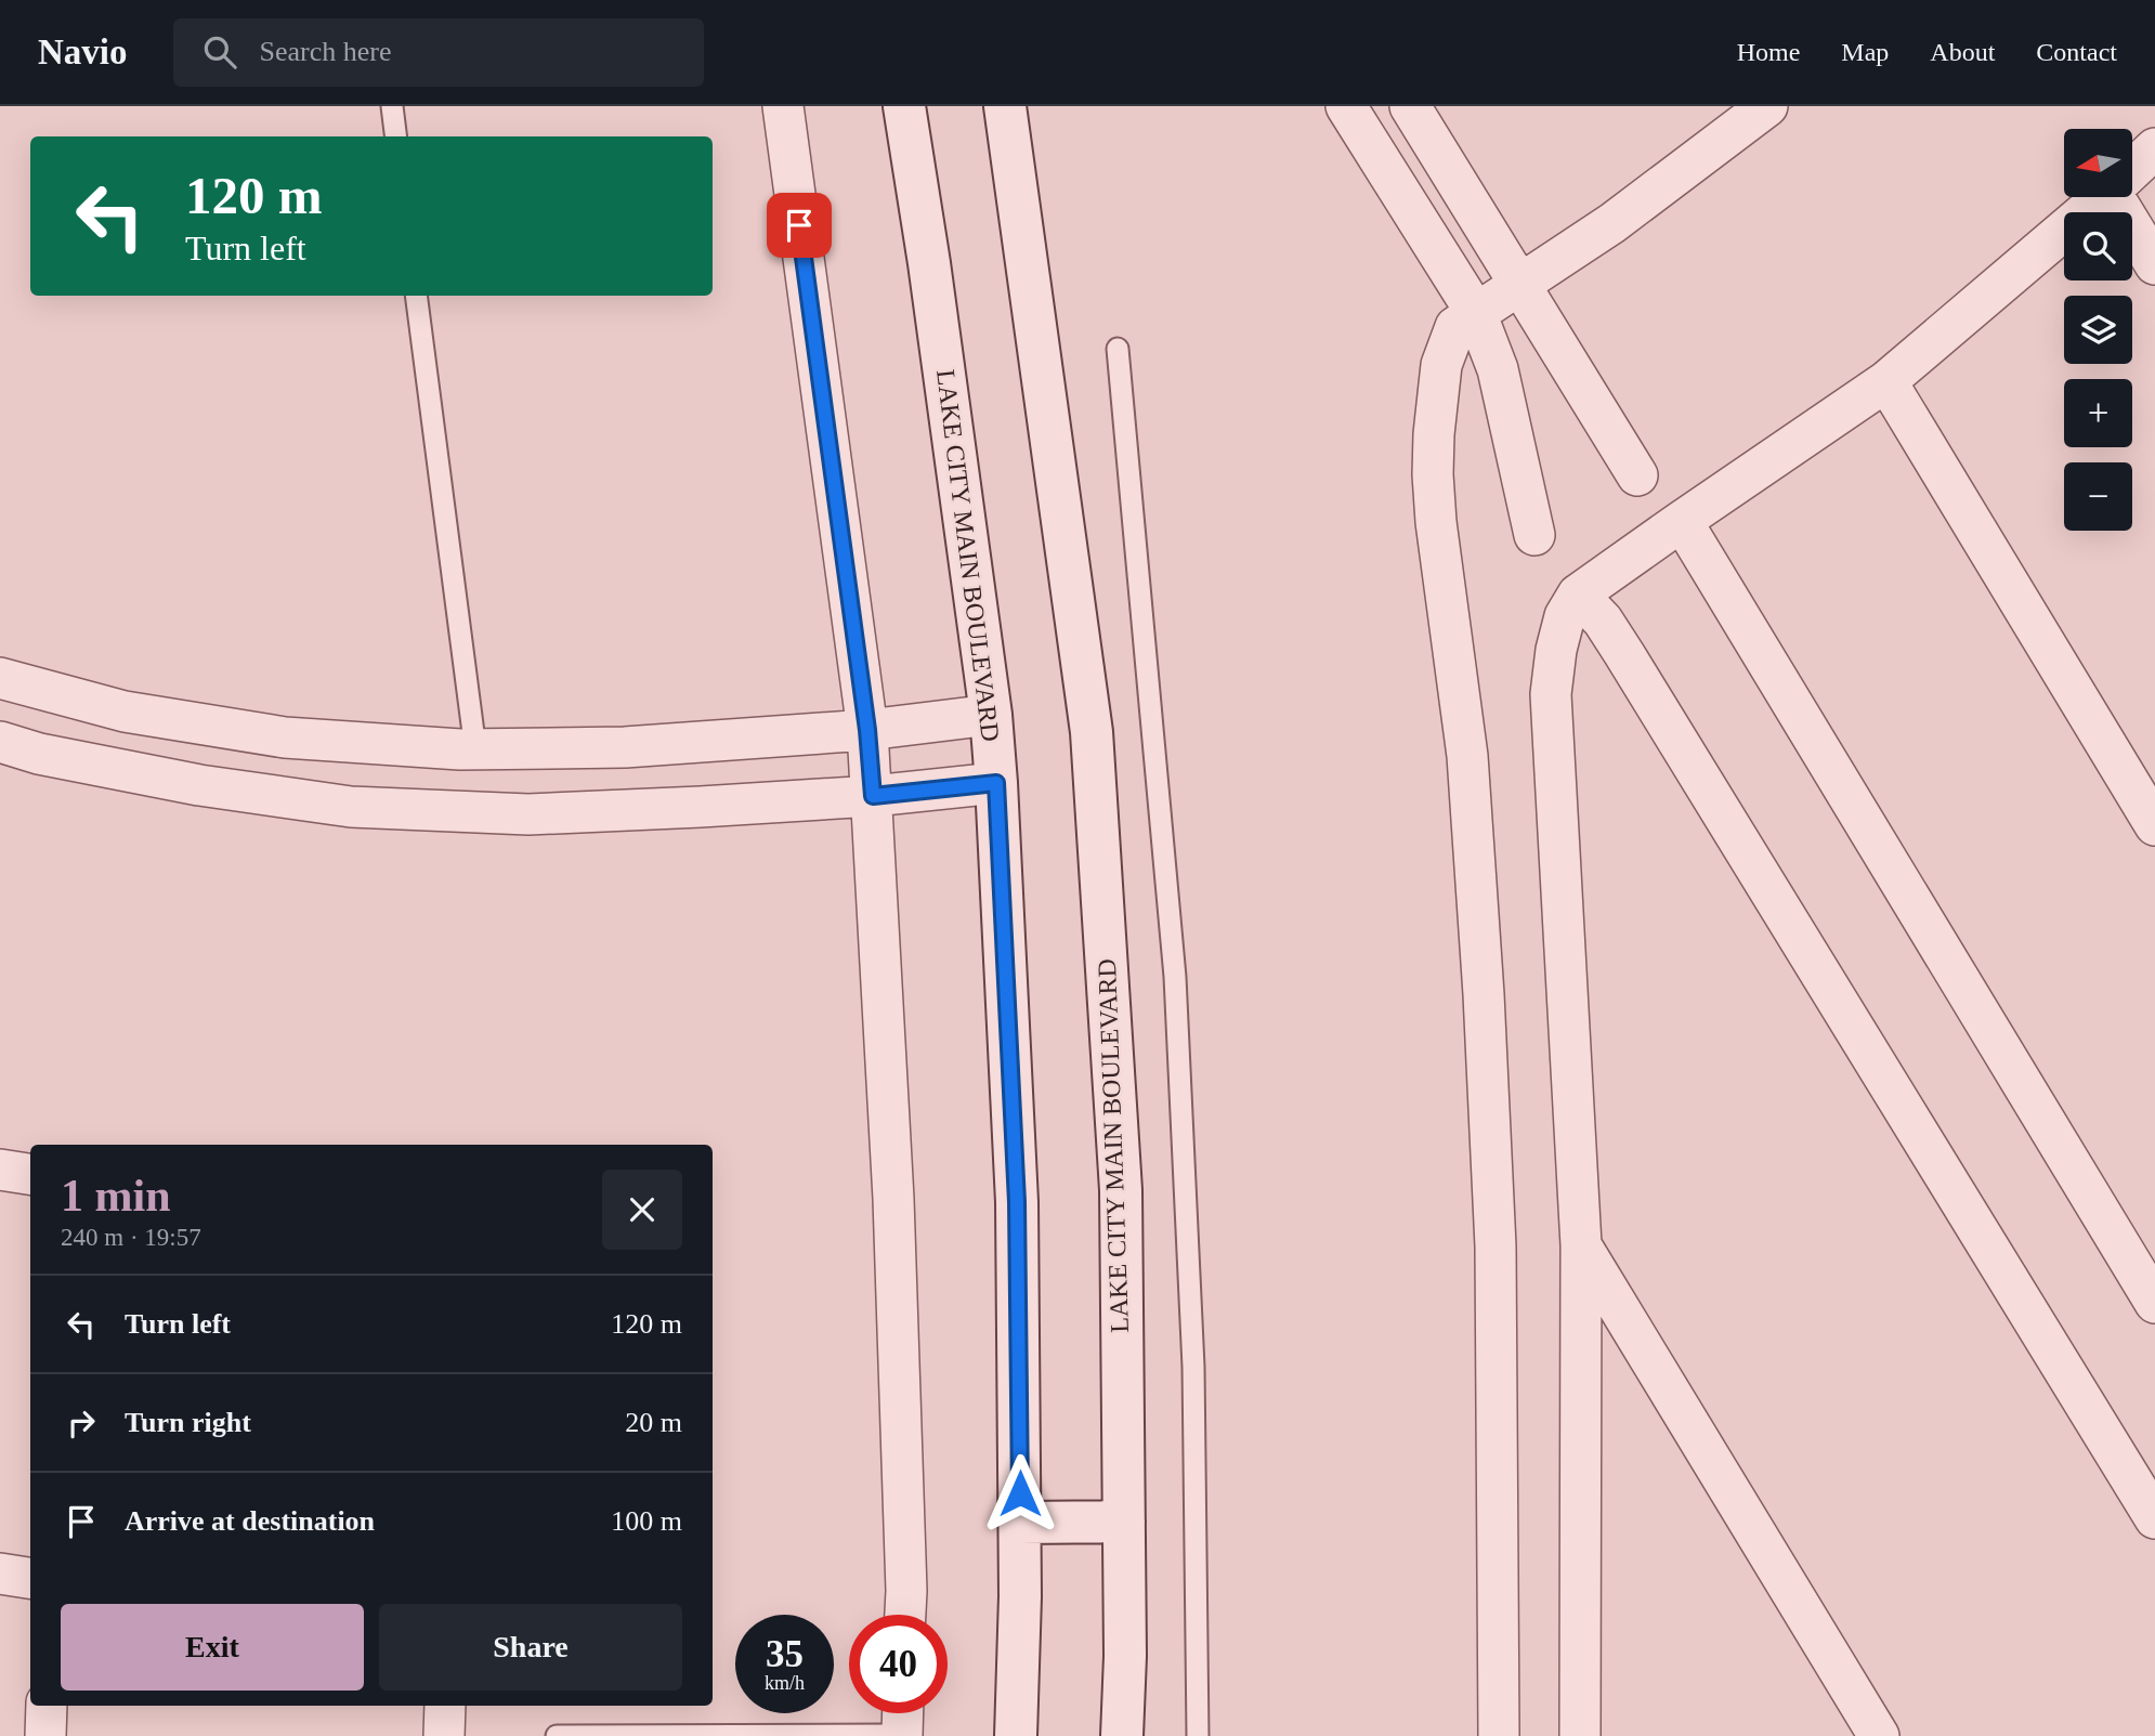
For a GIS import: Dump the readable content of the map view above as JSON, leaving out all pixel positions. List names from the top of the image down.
{
  "streets": {
    "street": ["LAKE CITY MAIN BOULEVARD"]
  },
  "north": "left",
  "page": {
    "header": "Navio",
    "search": "Search here",
    "nav": [
      "Home",
      "Map",
      "About",
      "Contact"
    ],
    "map_buttons": ["+", "−"],
    "turn": ["120 m", "Turn left"],
    "heading": ["1 min", "240 m · 19:57"],
    "list": [
      {
        "name": "Turn left",
        "value": "120 m"
      },
      {
        "name": "Turn right",
        "value": "20 m"
      },
      {
        "name": "Arrive at destination",
        "value": "100 m"
      }
    ],
    "buttons": ["Exit", "Share"],
    "speed": "35 km/h",
    "limit": "40"
  }
}
